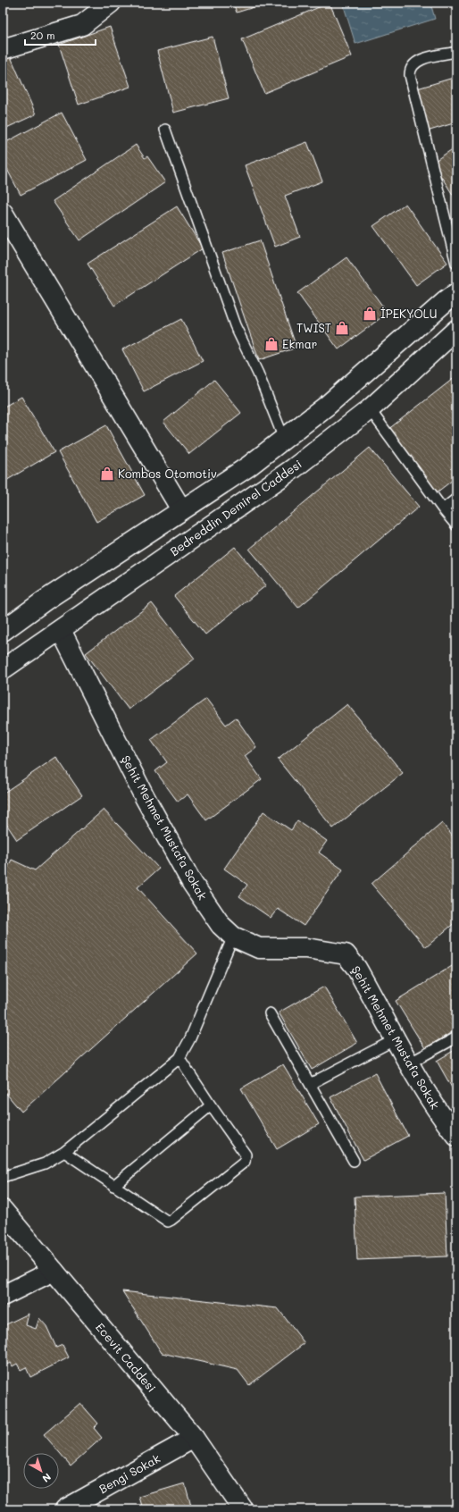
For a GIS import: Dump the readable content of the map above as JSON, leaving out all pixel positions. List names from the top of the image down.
{
  "streets": {
    "main road": [
      "Bedreddin Demirel Caddesi",
      "Şehit Mehmet Mustafa Sokak",
      "Ecevit Caddesi",
      "Bengi Sokak"
    ]
  },
  "crossings": [
    ["Bedreddin Demirel Caddesi", "Şehit Mehmet Mustafa Sokak"],
    ["Ecevit Caddesi", "Bengi Sokak"]
  ],
  "places": {
    "shop": [
      "İPEKYOLU",
      "TWIST",
      "Ekmar",
      "Kombos Otomotiv"
    ]
  },
  "scale_bar": "20 m",
  "north": "bottom right"
}
